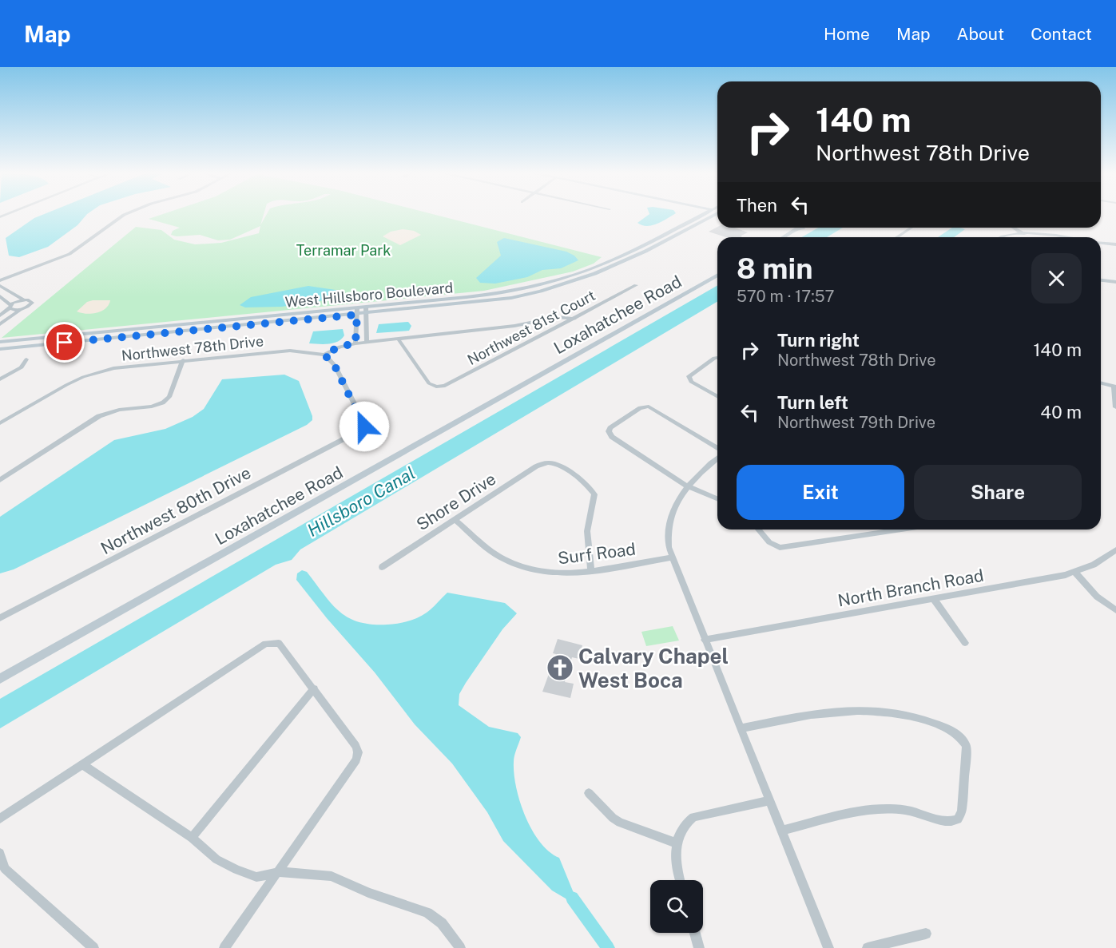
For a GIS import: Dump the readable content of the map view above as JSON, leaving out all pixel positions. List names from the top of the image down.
{
  "streets": {
    "street": [
      "West Hillsboro Boulevard",
      "Loxahatchee Road",
      "Northwest 81st Court",
      "Northwest 78th Drive",
      "Shore Drive",
      "Northwest 80th Drive",
      "Surf Road",
      "North Branch Road"
    ]
  },
  "crossings": [
    ["Northwest 81st Court", "Northwest 78th Drive"],
    ["Northwest 78th Drive", "Northwest 80th Drive"],
    ["Shore Drive", "Surf Road"]
  ],
  "water": ["Hillsboro Canal"],
  "parks": ["Terramar Park"],
  "places": {
    "church": ["Calvary Chapel West Boca"]
  },
  "page": {
    "header": "Map",
    "nav": [
      "Home",
      "Map",
      "About",
      "Contact"
    ],
    "turn": ["140 m", "Northwest 78th Drive"],
    "then": "Then",
    "heading": ["8 min", "570 m · 17:57"],
    "list": [
      {
        "name": "Turn right",
        "note": "Northwest 78th Drive",
        "value": "140 m"
      },
      {
        "name": "Turn left",
        "note": "Northwest 79th Drive",
        "value": "40 m"
      }
    ],
    "buttons": ["Exit", "Share"]
  }
}
